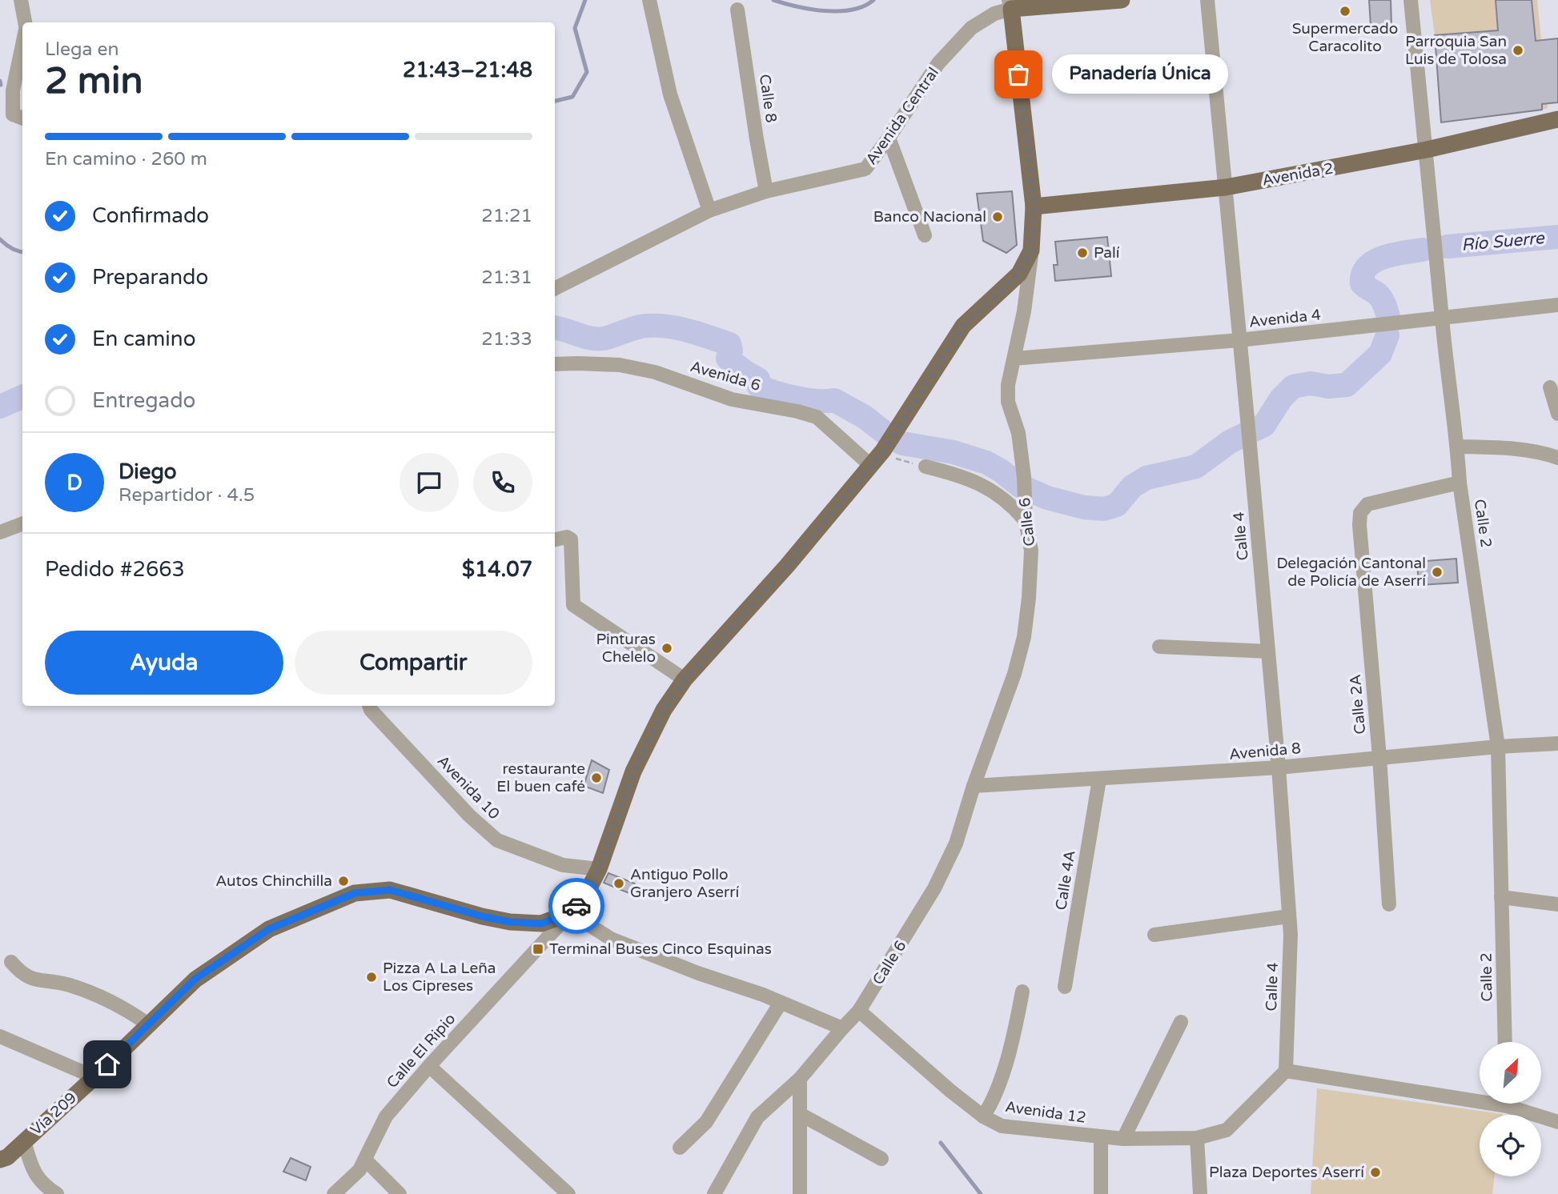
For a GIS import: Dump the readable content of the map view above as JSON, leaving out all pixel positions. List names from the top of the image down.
{
  "streets": {
    "main road": [
      "Avenida Central",
      "Avenida 2",
      "Calle 6",
      "Vía 209"
    ],
    "street": [
      "Calle 8",
      "Avenida 4",
      "Avenida 6",
      "Calle 2",
      "Calle 4",
      "Calle 2A",
      "Avenida 8",
      "Avenida 10",
      "Calle 4A",
      "Calle El Ripio",
      "Avenida 12"
    ]
  },
  "crossings": [
    ["Calle 8", "Avenida Central"],
    ["Avenida Central", "Calle 6"],
    ["Avenida 2", "Calle 6"],
    ["Avenida 2", "Calle 2"],
    ["Avenida 2", "Calle 4"],
    ["Avenida 4", "Calle 6"],
    ["Avenida 4", "Calle 2"],
    ["Avenida 4", "Calle 4"],
    ["Calle 6", "Avenida 8"],
    ["Calle 6", "Avenida 12"],
    ["Calle 2", "Calle 2A"],
    ["Calle 2", "Avenida 8"],
    ["Calle 4", "Avenida 8"],
    ["Calle 4", "Avenida 12"],
    ["Calle 2A", "Avenida 8"],
    ["Avenida 8", "Calle 4A"],
    ["Calle El Ripio", "Vía 209"]
  ],
  "water": ["Río Suerre"],
  "places": {
    "other": [
      "Supermercado Caracolito",
      "Parroquia San Luis de Tolosa",
      "Panadería Única",
      "Banco Nacional",
      "Palí",
      "Delegación Cantonal de Policía de Aserrí",
      "Pinturas Chelelo",
      "restaurante El buen café",
      "Autos Chinchilla",
      "Antiguo Pollo Granjero Aserrí",
      "Pizza A La Leña Los Cipreses",
      "Plaza Deportes Aserrí"
    ],
    "transit": ["Terminal Buses Cinco Esquinas"]
  },
  "north": "top right",
  "page": {
    "heading": ["2 min", "Llega en", "21:43–21:48"],
    "panel": [
      "Diego",
      "Repartidor · 4.5",
      "Pedido #2663",
      "$14.07"
    ],
    "bubble": "Panadería Única",
    "bar": "En camino · 260 m",
    "list": [
      ["Confirmado", "21:21"],
      ["Preparando", "21:31"],
      ["En camino", "21:33"],
      "Entregado"
    ],
    "round": "D",
    "buttons": ["Ayuda", "Compartir"]
  }
}
